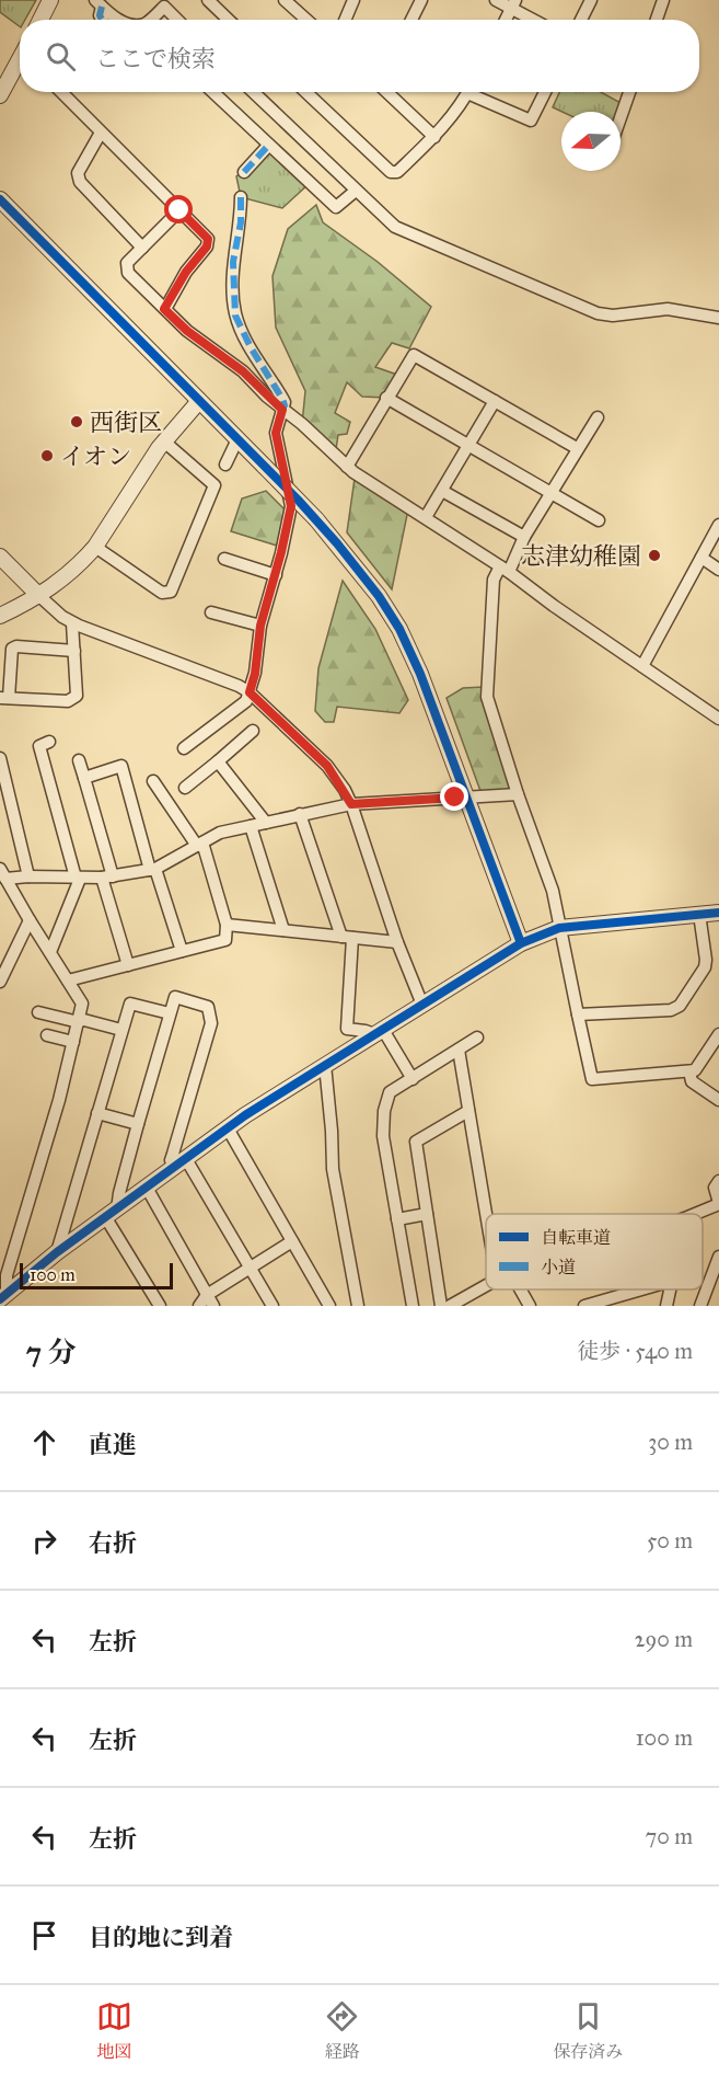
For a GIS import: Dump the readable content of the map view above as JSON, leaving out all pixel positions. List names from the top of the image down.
{
  "places": ["西街区", "イオン", "志津幼稚園"],
  "legend": ["自転車道", "小道"],
  "scale_bar": "100 m",
  "north": "left",
  "page": {
    "search": "ここで検索",
    "scale": "100 m",
    "heading": ["7 分", "徒歩 · 540 m"],
    "list": [
      ["直進", "30 m"],
      ["右折", "50 m"],
      ["左折", "290 m"],
      ["左折", "100 m"],
      ["左折", "70 m"],
      "目的地に到着"
    ],
    "nav": ["地図", "経路", "保存済み"]
  }
}
